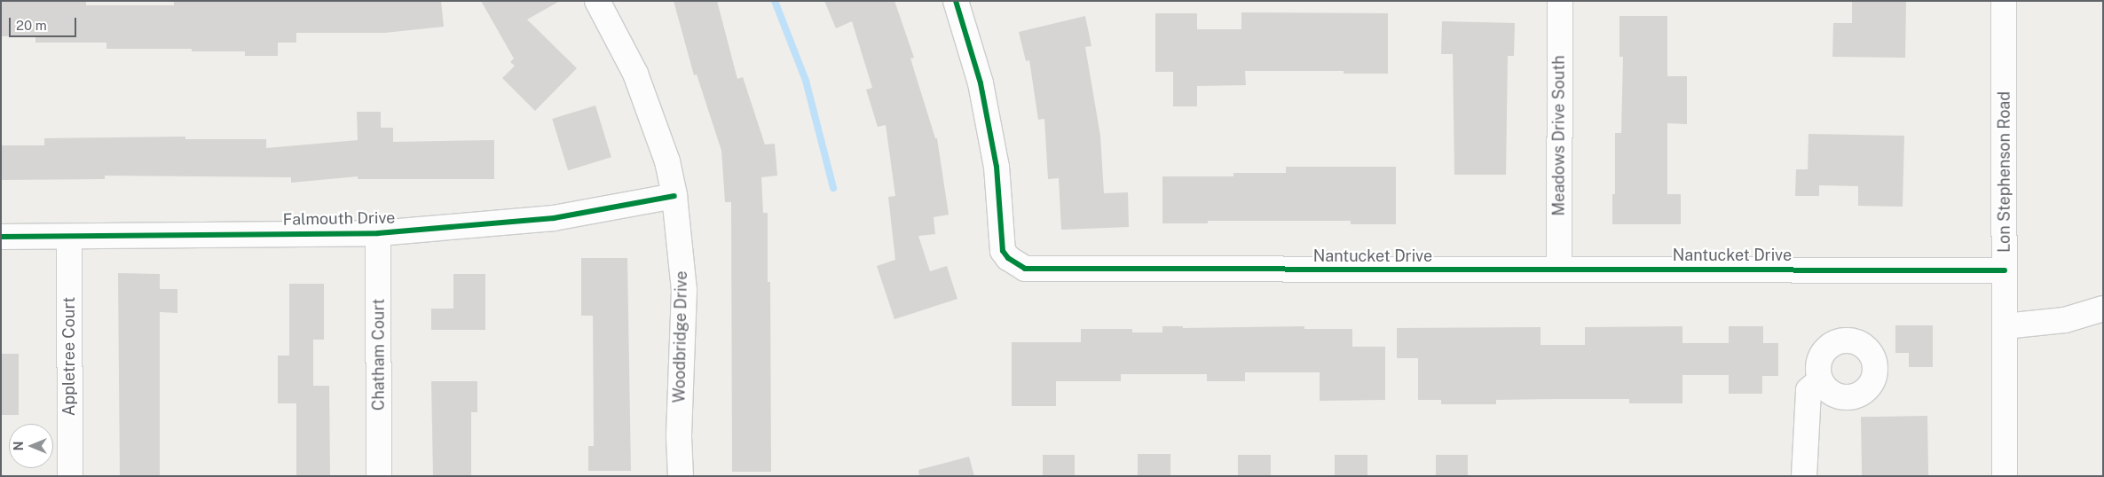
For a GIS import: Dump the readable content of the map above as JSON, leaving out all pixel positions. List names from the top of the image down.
{
  "streets": {
    "street": [
      "Meadows Drive South",
      "Lon Stephenson Road",
      "Falmouth Drive",
      "Nantucket Drive",
      "Woodbridge Drive",
      "Chatham Court",
      "Appletree Court"
    ]
  },
  "crossings": [
    ["Meadows Drive South", "Nantucket Drive"],
    ["Lon Stephenson Road", "Nantucket Drive"],
    ["Falmouth Drive", "Woodbridge Drive"],
    ["Falmouth Drive", "Chatham Court"],
    ["Falmouth Drive", "Appletree Court"]
  ],
  "scale_bar": "20 m",
  "north": "left"
}
